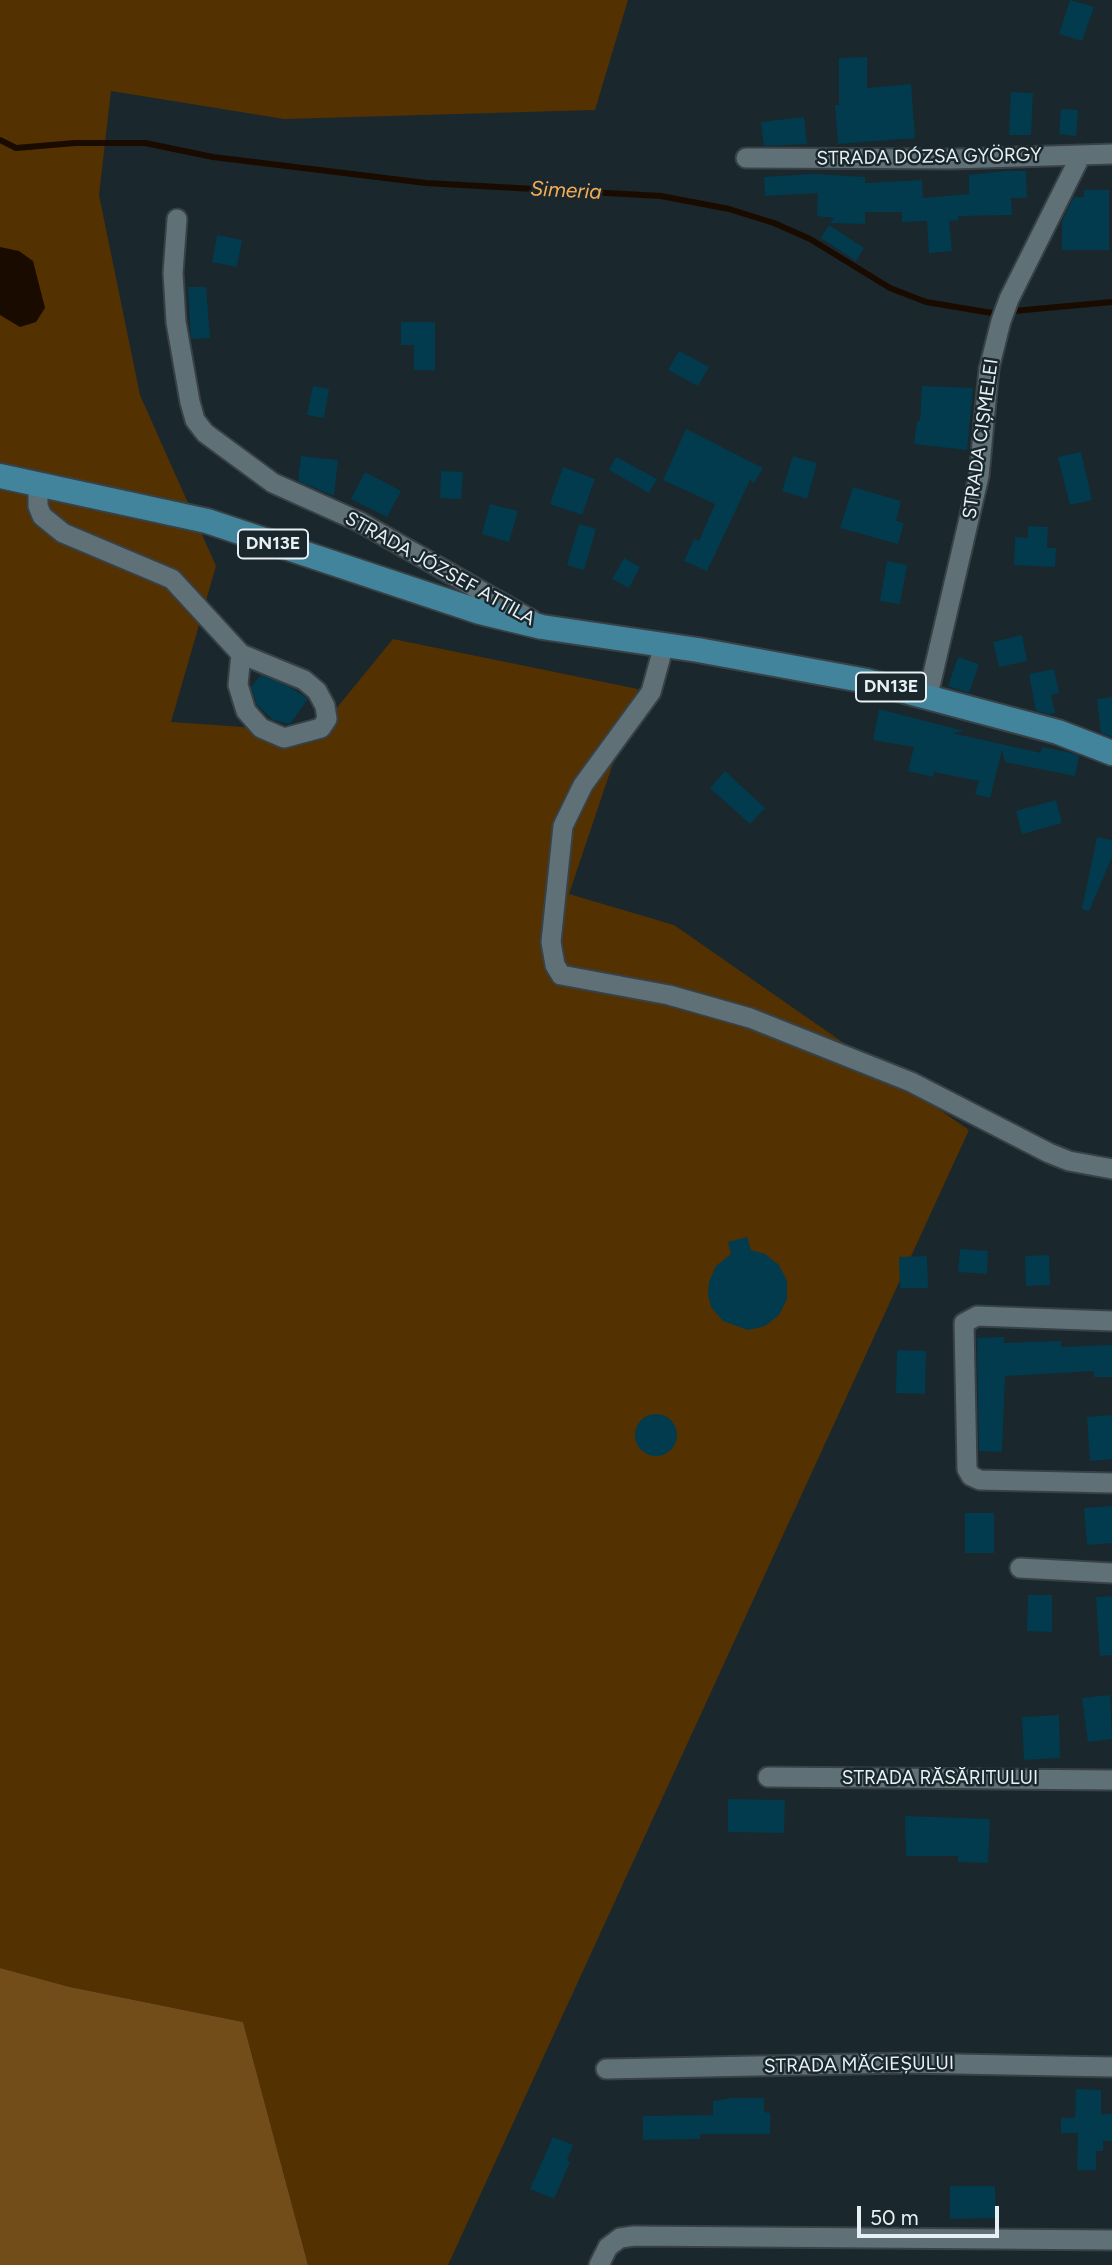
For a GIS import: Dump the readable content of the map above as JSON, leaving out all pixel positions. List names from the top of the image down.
{
  "streets": {
    "main road": ["DN13E", "STRADA JÓZSEF ATTILA"],
    "street": [
      "STRADA DÓZSA GYÖRGY",
      "STRADA CIȘMELEI",
      "STRADA RĂSĂRITULUI",
      "STRADA MĂCIEȘULUI"
    ]
  },
  "crossings": [
    ["STRADA DÓZSA GYÖRGY", "STRADA CIȘMELEI"],
    ["STRADA CIȘMELEI", "STRADA JÓZSEF ATTILA"],
    ["DN13E", "STRADA JÓZSEF ATTILA"]
  ],
  "water": ["Simeria"],
  "scale_bar": "50 m"
}
